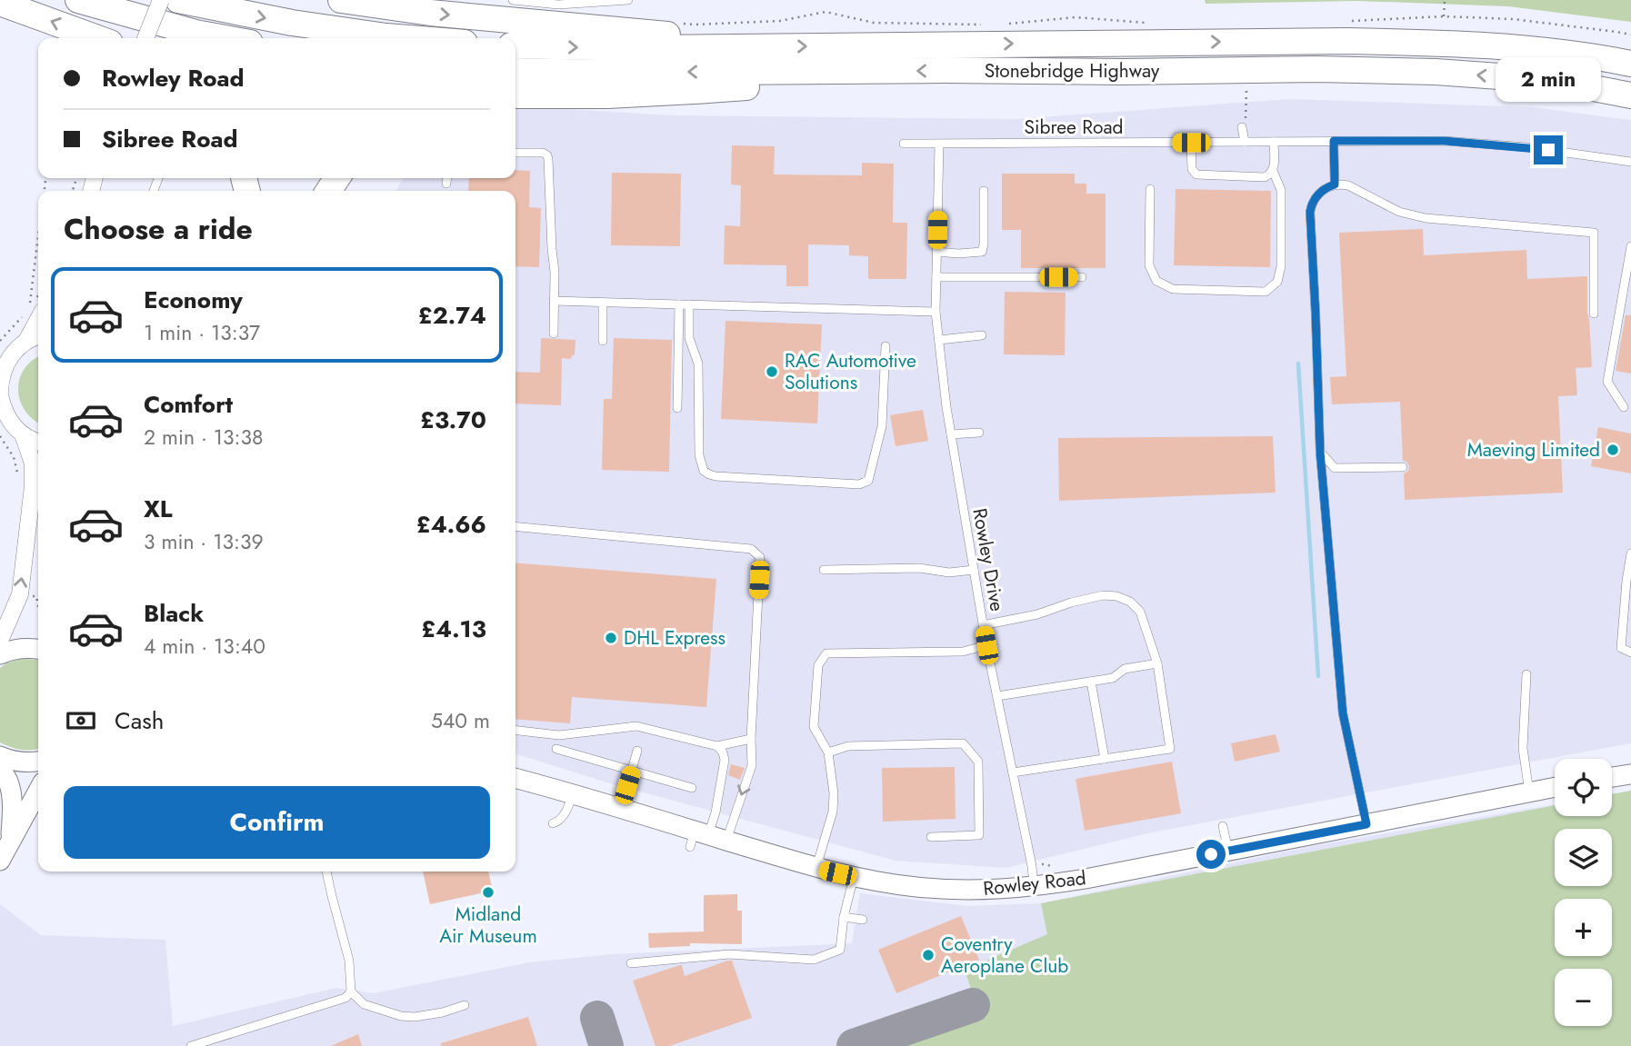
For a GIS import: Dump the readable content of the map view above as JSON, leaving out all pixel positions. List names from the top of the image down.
{
  "streets": {
    "highway": ["Stonebridge Highway"],
    "street": ["Rowley Road"],
    "lane": ["Sibree Road", "Rowley Drive"]
  },
  "crossings": [
    ["Sibree Road", "Rowley Drive"],
    ["Rowley Drive", "Rowley Road"]
  ],
  "places": [
    "RAC Automotive Solutions",
    "Maeving Limited",
    "DHL Express",
    "Midland Air Museum",
    "Coventry Aeroplane Club"
  ],
  "page": {
    "banner": ["Rowley Road", "Sibree Road"],
    "bubble": "2 min",
    "heading": "Choose a ride",
    "list": [
      {
        "name": "Economy",
        "note": "1 min · 13:37",
        "value": "£2.74"
      },
      {
        "name": "Comfort",
        "note": "2 min · 13:38",
        "value": "£3.70"
      },
      {
        "name": "XL",
        "note": "3 min · 13:39",
        "value": "£4.66"
      },
      {
        "name": "Black",
        "note": "4 min · 13:40",
        "value": "£4.13"
      }
    ],
    "pay": ["Cash", "540 m"],
    "map_buttons": ["+", "−"],
    "buttons": "Confirm"
  }
}
